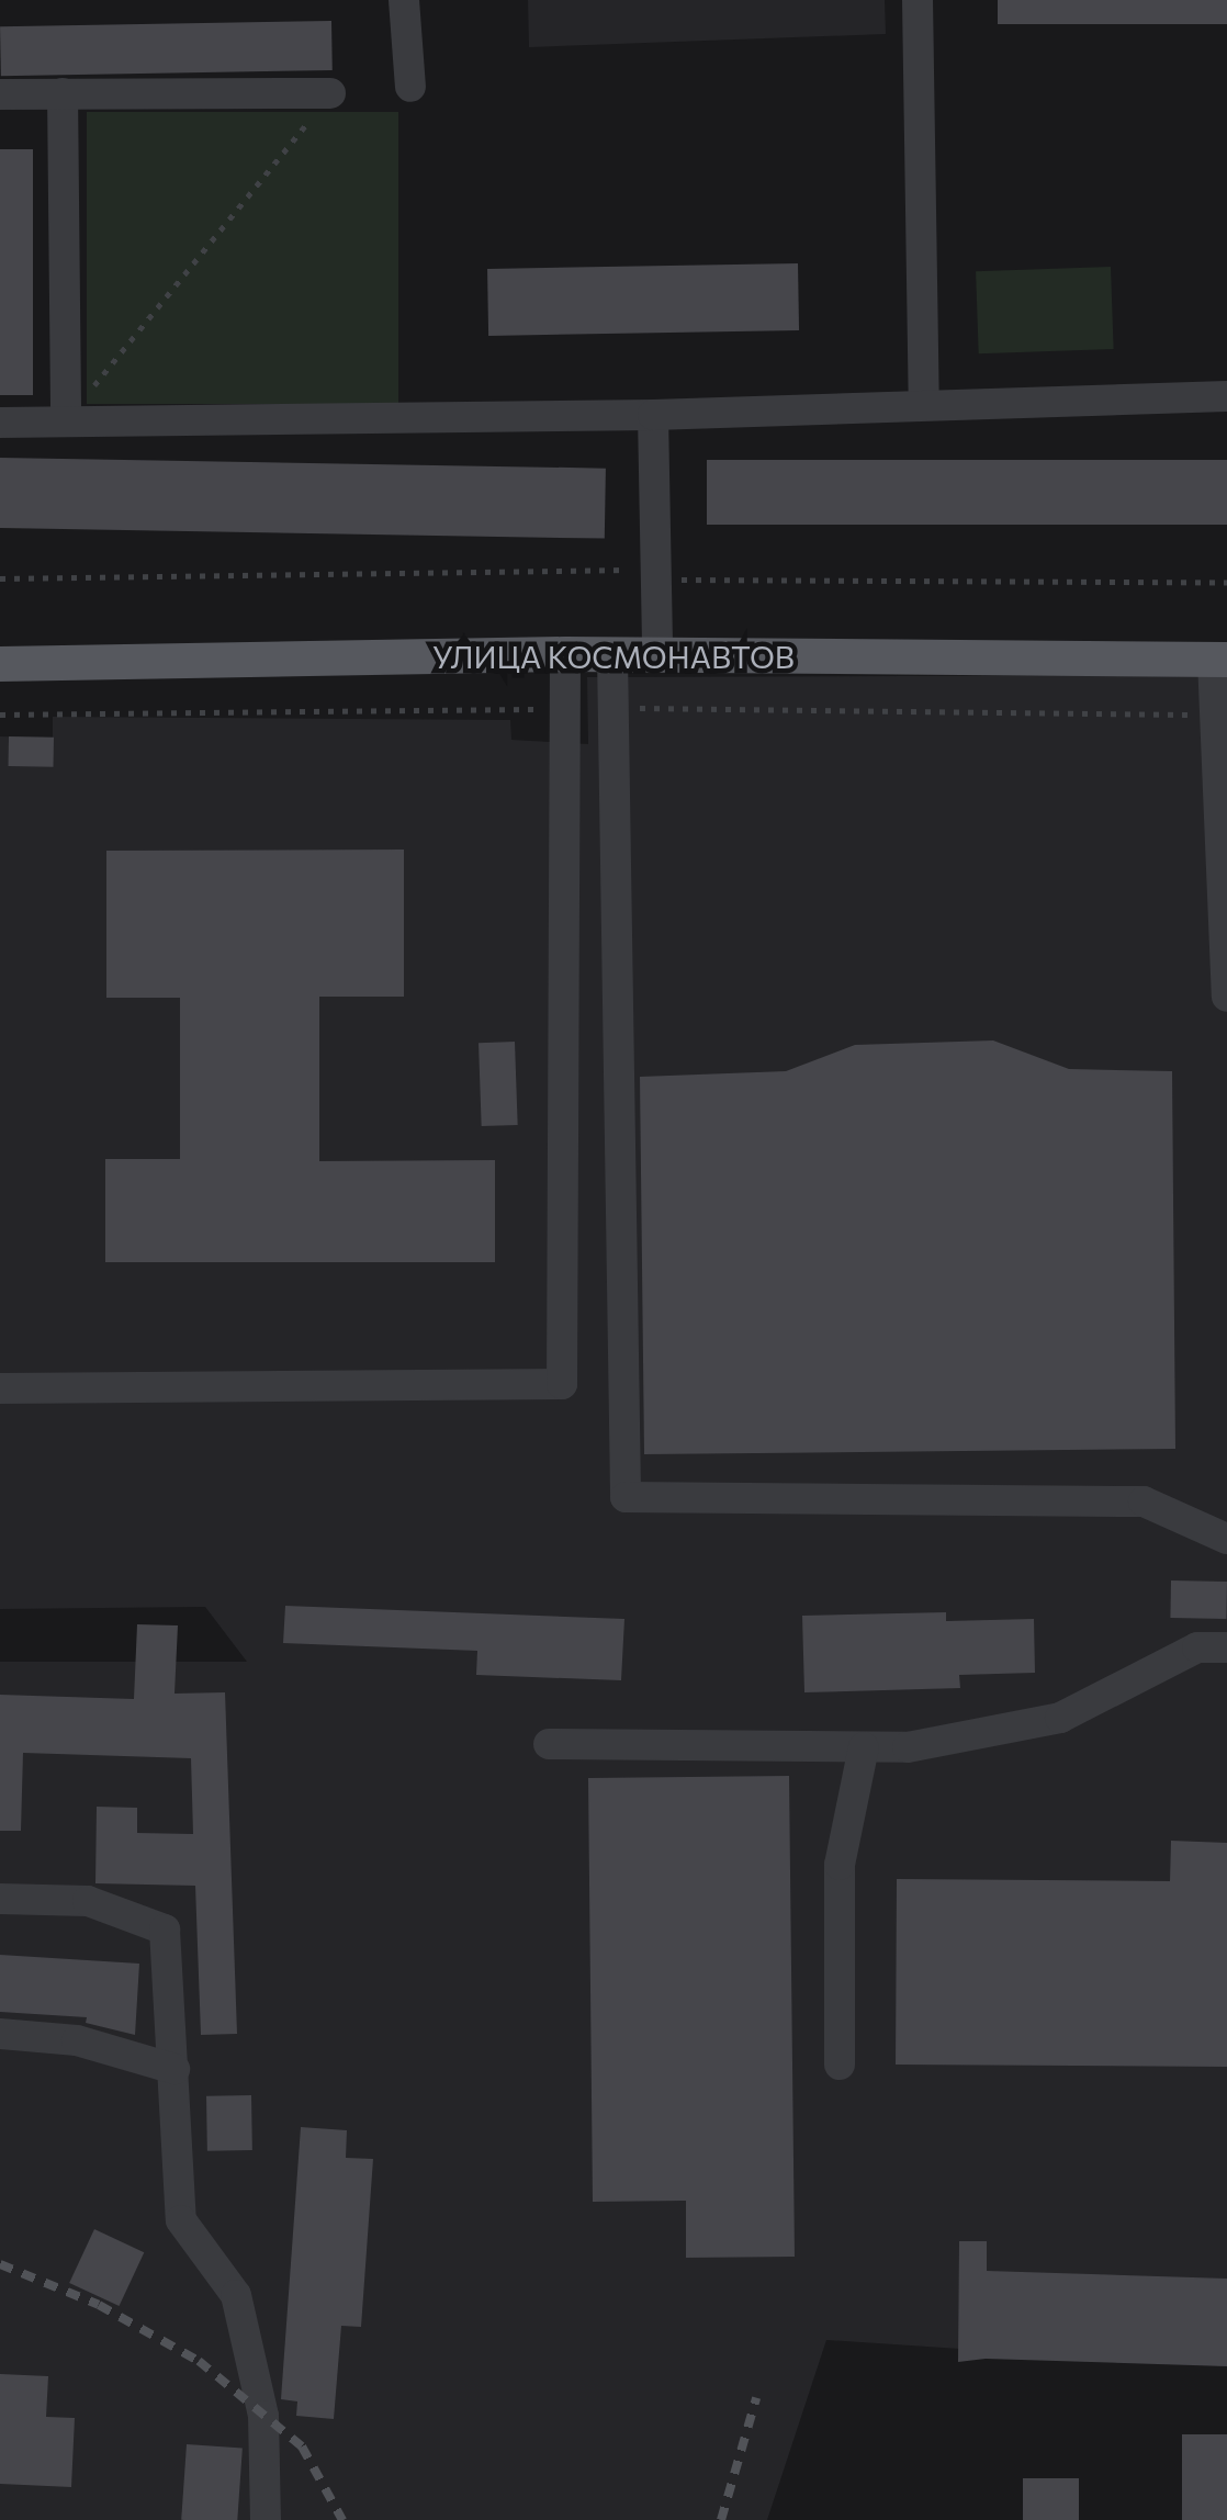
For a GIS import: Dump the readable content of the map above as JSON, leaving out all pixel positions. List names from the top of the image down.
{
  "streets": {
    "main road": ["УЛИЦА КОСМОНАВТОВ"]
  }
}
